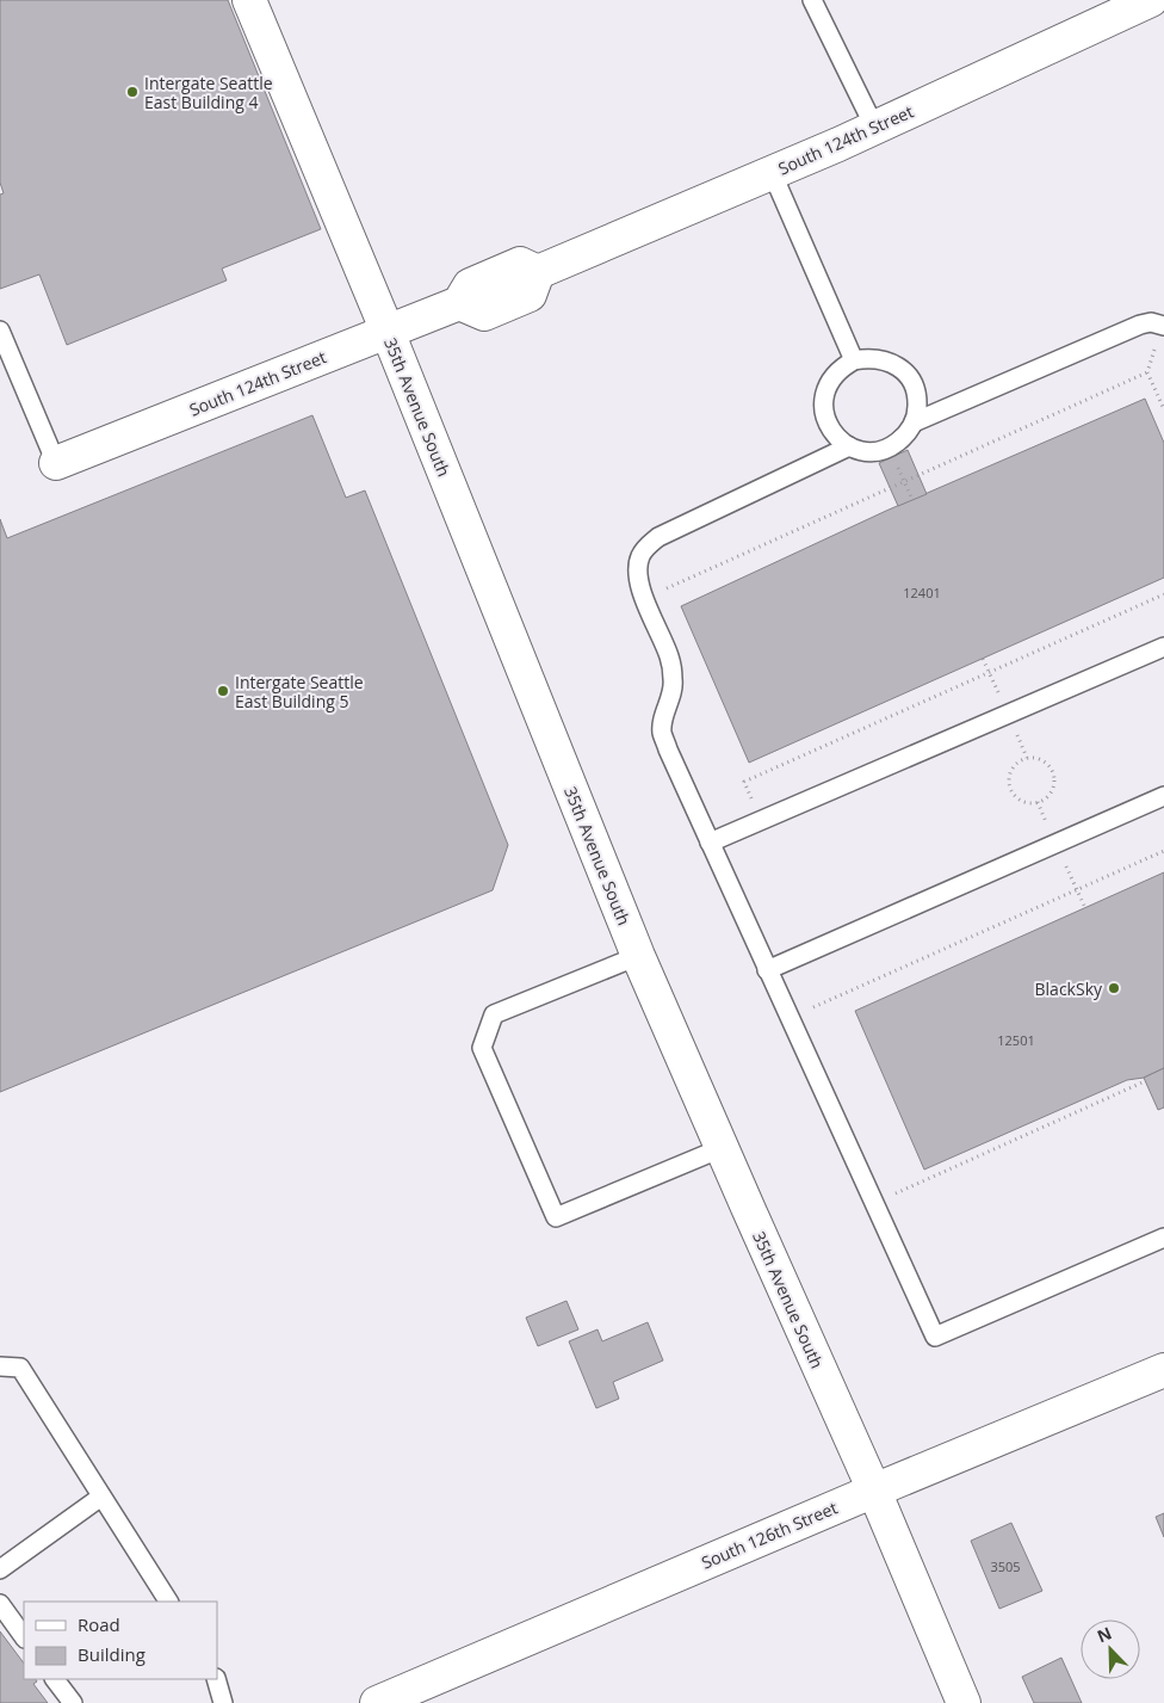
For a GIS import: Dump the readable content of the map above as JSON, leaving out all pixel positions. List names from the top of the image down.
{
  "streets": {
    "street": ["South 124th Street", "35th Avenue South", "South 126th Street"]
  },
  "crossings": [
    ["South 124th Street", "35th Avenue South"],
    ["35th Avenue South", "South 126th Street"]
  ],
  "places": ["Intergate Seattle East Building 4", "Intergate Seattle East Building 5", "BlackSky"],
  "house_numbers": ["12401", "12501", "3505"],
  "legend": ["Road", "Building"],
  "north": "top left"
}
